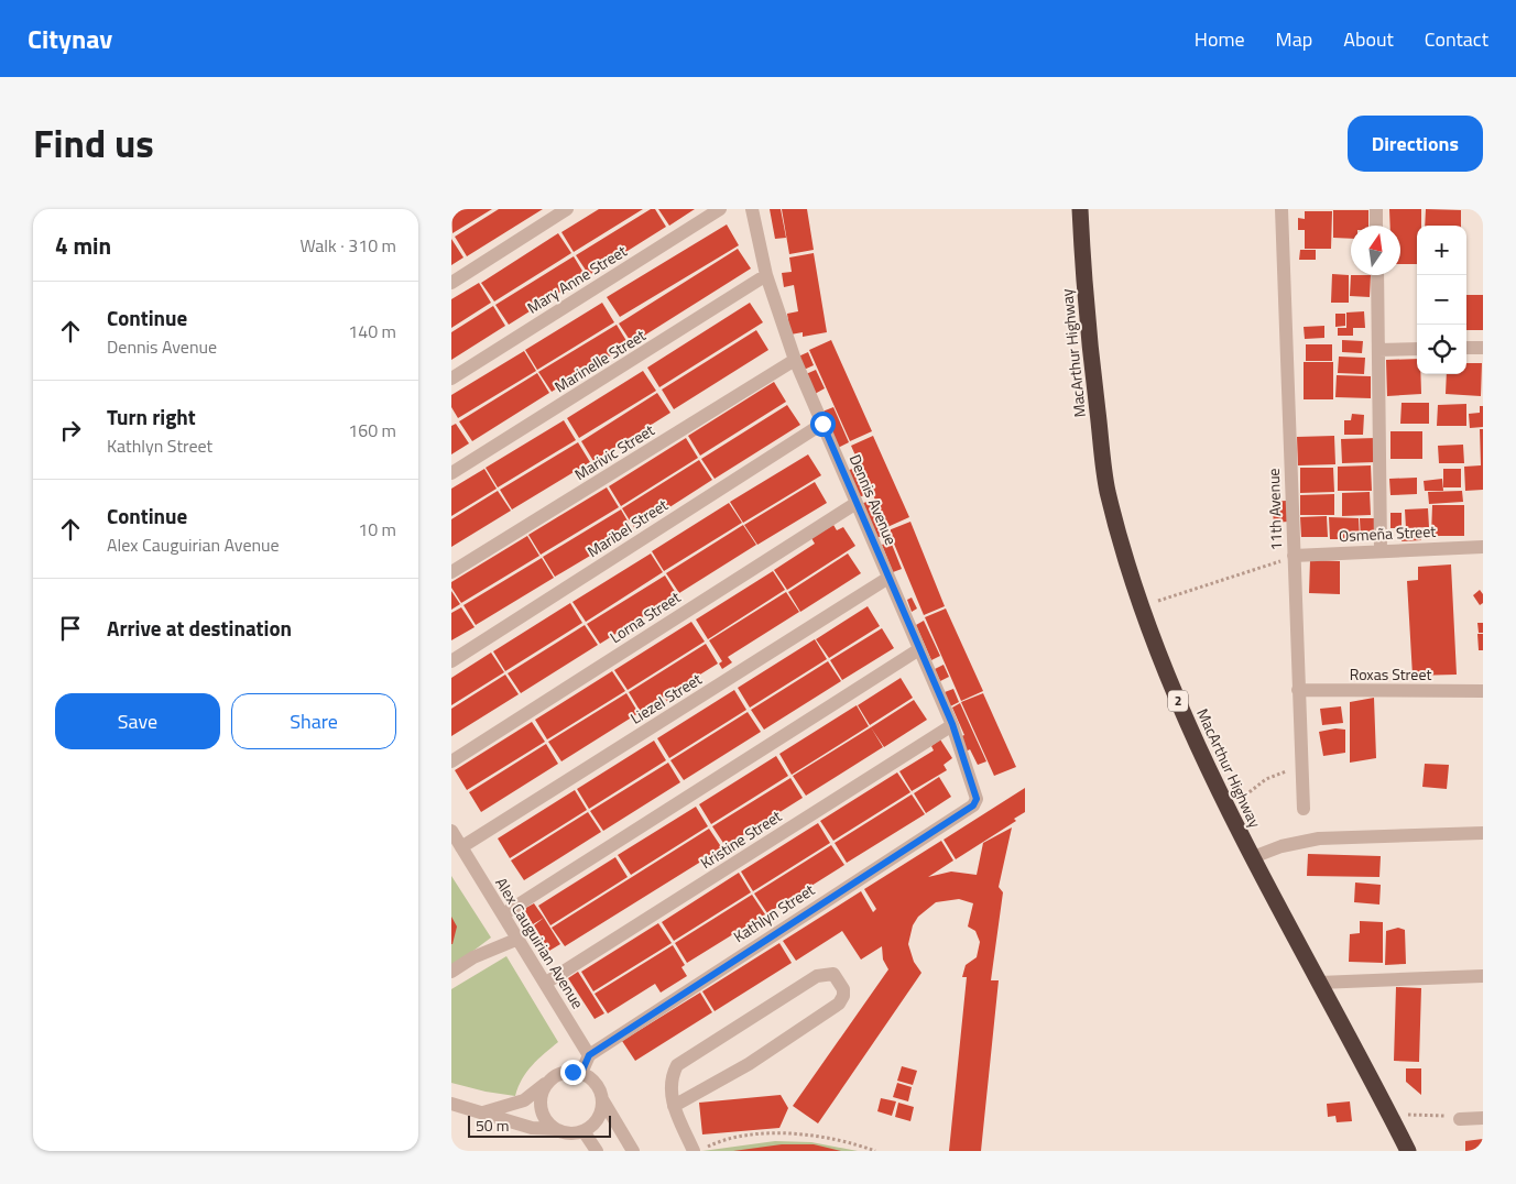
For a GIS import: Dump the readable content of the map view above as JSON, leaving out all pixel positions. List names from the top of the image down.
{
  "streets": {
    "highway": ["MacArthur Highway", "2"],
    "street": [
      "Mary Anne Street",
      "Marinelle Street",
      "Marivic Street",
      "Dennis Avenue",
      "11th Avenue",
      "Maribel Street",
      "Osmeña Street",
      "Lorna Street",
      "Roxas Street",
      "Liezel Street",
      "Kristine Street",
      "Kathlyn Street",
      "Alex Cauguirian Avenue"
    ]
  },
  "crossings": [
    ["Marinelle Street", "Dennis Avenue"],
    ["Marivic Street", "Dennis Avenue"],
    ["Dennis Avenue", "Maribel Street"],
    ["Dennis Avenue", "Lorna Street"],
    ["Dennis Avenue", "Liezel Street"],
    ["Dennis Avenue", "Kristine Street"],
    ["Dennis Avenue", "Kathlyn Street"],
    ["11th Avenue", "Osmeña Street"],
    ["11th Avenue", "Roxas Street"],
    ["Liezel Street", "Alex Cauguirian Avenue"],
    ["Kristine Street", "Alex Cauguirian Avenue"],
    ["Kathlyn Street", "Alex Cauguirian Avenue"]
  ],
  "scale_bar": "50 m",
  "north": "top",
  "page": {
    "header": "Citynav",
    "nav": [
      "Home",
      "Map",
      "About",
      "Contact"
    ],
    "title": "Find us",
    "buttons": [
      "Directions",
      ["Save", "Share"]
    ],
    "heading": ["4 min", "Walk · 310 m"],
    "map_buttons": ["+", "−"],
    "list": [
      ["Continue", "Dennis Avenue", "140 m"],
      ["Turn right", "Kathlyn Street", "160 m"],
      ["Continue", "Alex Cauguirian Avenue", "10 m"],
      "Arrive at destination"
    ],
    "scale": "50 m"
  }
}
